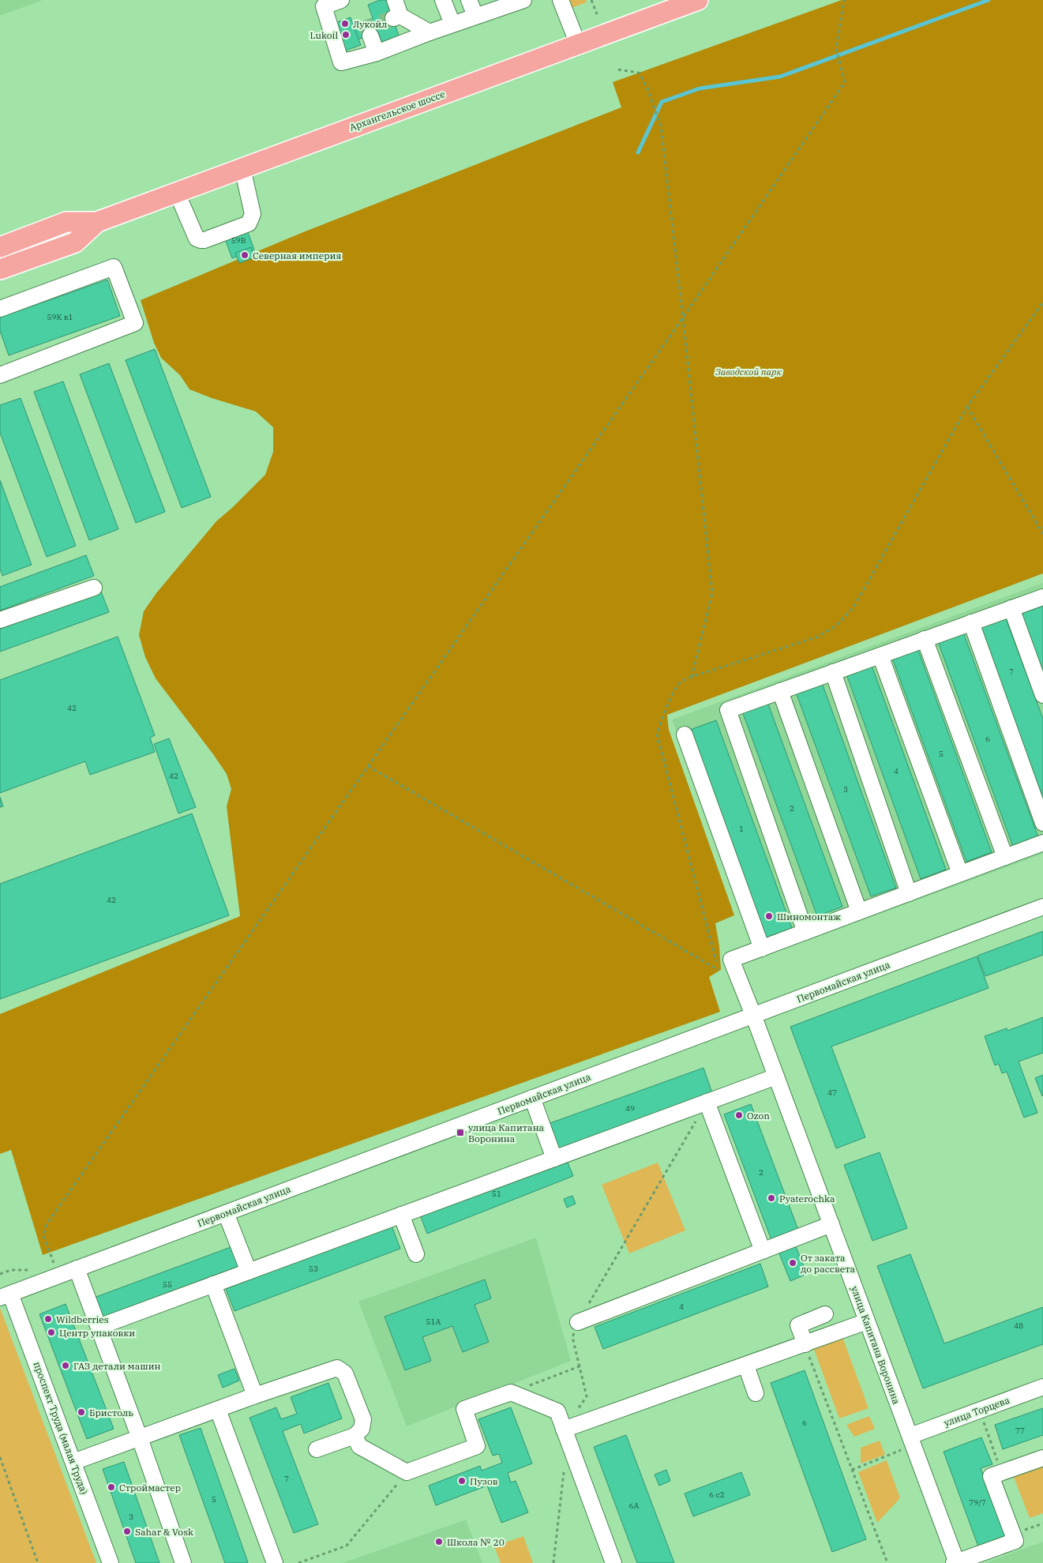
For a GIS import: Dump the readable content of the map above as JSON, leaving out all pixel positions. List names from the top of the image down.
{
  "streets": {
    "main road": ["Архангельское шоссе"],
    "street": [
      "Первомайская улица",
      "улица Капитана Воронина",
      "улица Торцева",
      "проспект Труда (малая Труда)"
    ]
  },
  "crossings": [
    ["Первомайская улица", "улица Капитана Воронина"],
    ["Первомайская улица", "проспект Труда (малая Труда)"],
    ["улица Капитана Воронина", "улица Торцева"]
  ],
  "parks": ["Заводской парк"],
  "places": {
    "other": [
      "Лукойл",
      "Lukoil",
      "Северная империя",
      "Шиномонтаж",
      "Ozon",
      "Pyaterochka",
      "От заката до рассвета",
      "Wildberries",
      "Центр упаковки",
      "ГАЗ детали машин",
      "Бристоль",
      "Пузов",
      "Строймастер",
      "Sahar & Vosk",
      "Школа № 20"
    ],
    "transit": ["улица Капитана Воронина"]
  },
  "house_numbers": [
    "59В",
    "59К к1",
    "7",
    "42",
    "6",
    "5",
    "4",
    "42",
    "3",
    "2",
    "1",
    "42",
    "47",
    "49",
    "2",
    "51",
    "53",
    "55",
    "4",
    "51А",
    "48",
    "6",
    "77",
    "7",
    "6 с2",
    "5",
    "79/7",
    "6А",
    "3"
  ]
}
